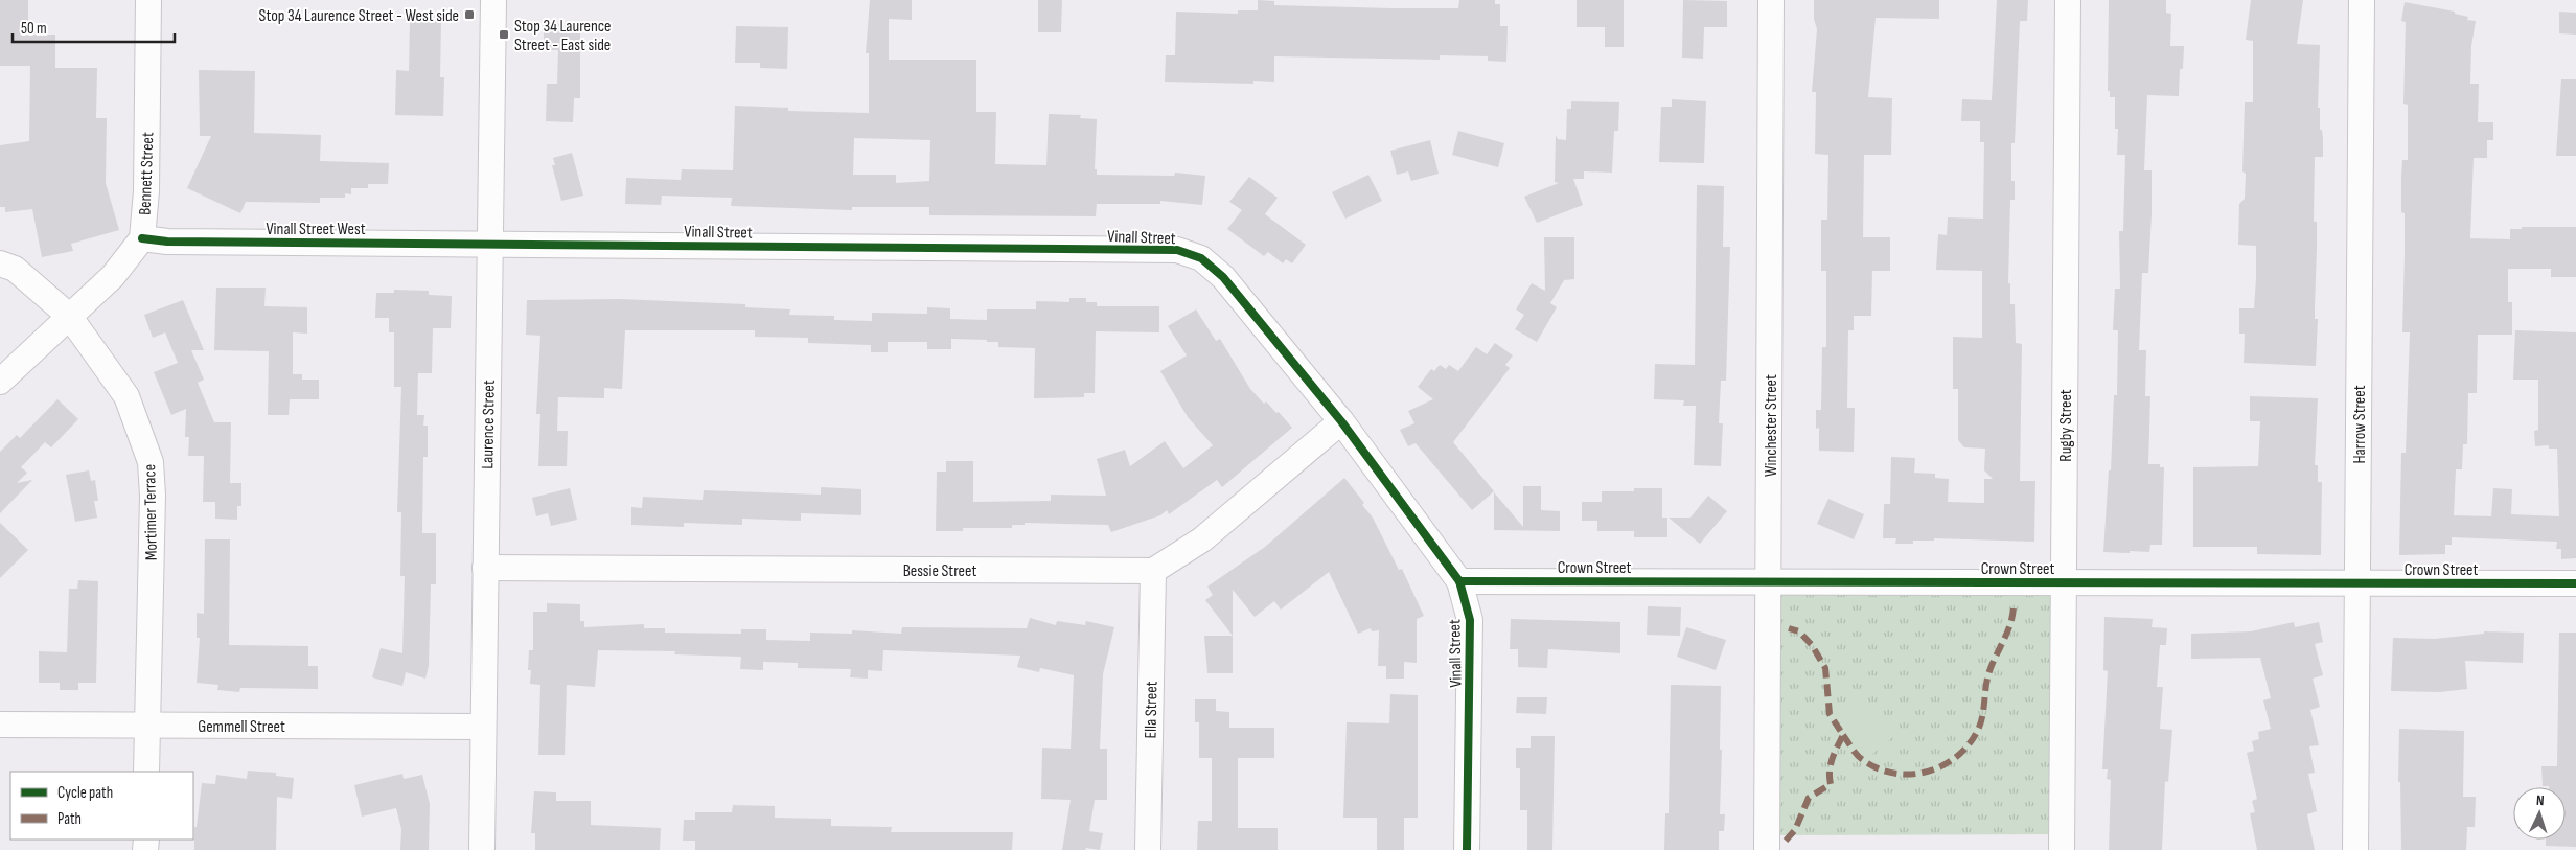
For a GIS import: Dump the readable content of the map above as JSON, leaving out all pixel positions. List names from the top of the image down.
{
  "streets": {
    "street": [
      "Bennett Street",
      "Vinall Street West",
      "Vinall Street",
      "Laurence Street",
      "Harrow Street",
      "Winchester Street",
      "Rugby Street",
      "Mortimer Terrace",
      "Crown Street",
      "Bessie Street",
      "Ella Street",
      "Gemmell Street"
    ]
  },
  "crossings": [
    ["Bennett Street", "Vinall Street West"],
    ["Bennett Street", "Mortimer Terrace"],
    ["Vinall Street West", "Vinall Street"],
    ["Vinall Street West", "Laurence Street"],
    ["Vinall Street", "Laurence Street"],
    ["Vinall Street", "Crown Street"],
    ["Laurence Street", "Bessie Street"],
    ["Laurence Street", "Gemmell Street"],
    ["Harrow Street", "Crown Street"],
    ["Winchester Street", "Crown Street"],
    ["Rugby Street", "Crown Street"],
    ["Mortimer Terrace", "Gemmell Street"],
    ["Bessie Street", "Ella Street"]
  ],
  "places": {
    "transit": ["Stop 34 Laurence Street - West side", "Stop 34 Laurence Street - East side"]
  },
  "legend": ["Cycle path", "Path"],
  "scale_bar": "50 m",
  "north": "top"
}
